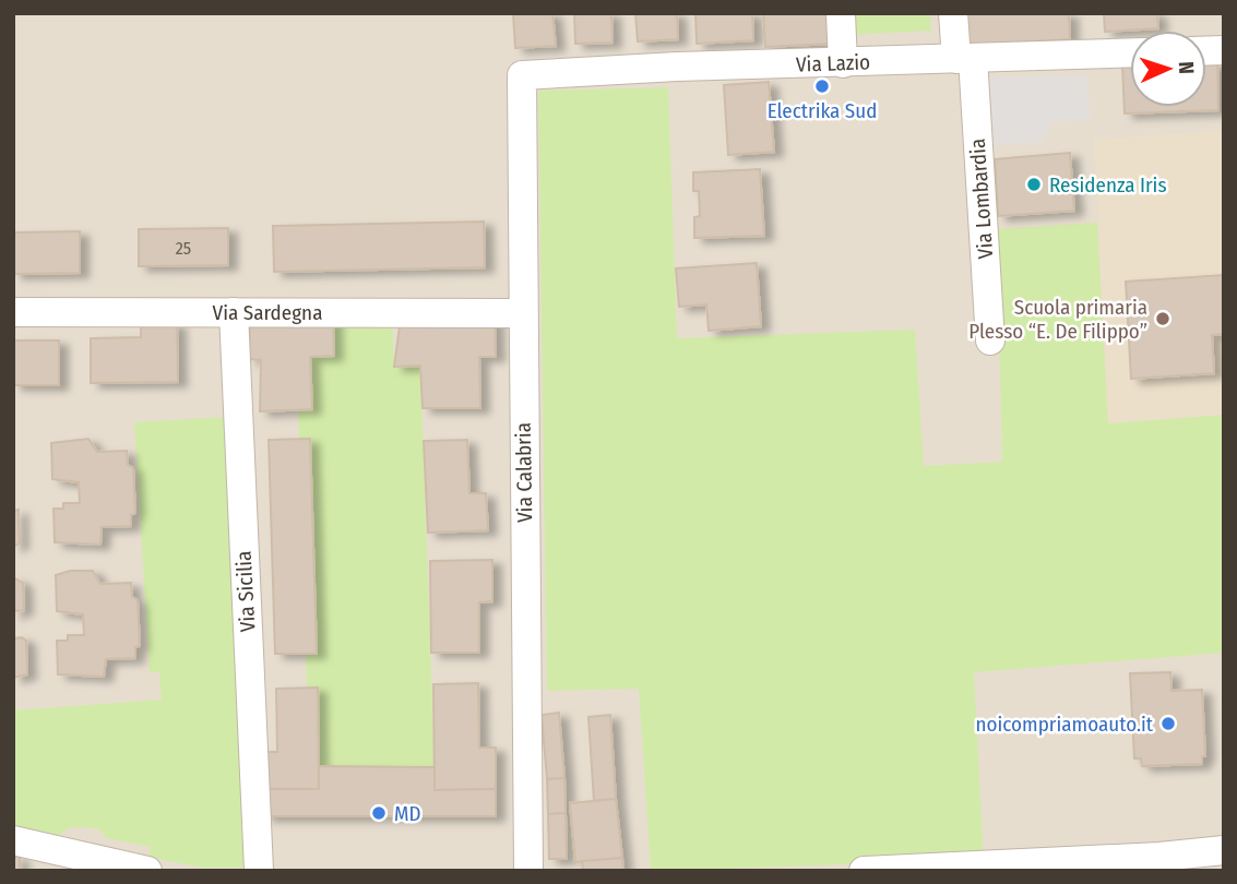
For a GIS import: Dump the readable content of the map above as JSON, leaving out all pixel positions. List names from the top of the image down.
{
  "streets": {
    "street": [
      "Via Lazio",
      "Via Lombardia",
      "Via Sardegna",
      "Via Calabria",
      "Via Sicilia"
    ]
  },
  "crossings": [
    ["Via Lazio", "Via Lombardia"],
    ["Via Lazio", "Via Calabria"],
    ["Via Sardegna", "Via Calabria"],
    ["Via Sardegna", "Via Sicilia"]
  ],
  "places": [
    "Electrika Sud",
    "Residenza Iris",
    "Scuola primaria Plesso “E. De Filippo”",
    "noicompriamoauto.it",
    "MD"
  ],
  "house_numbers": ["25"],
  "north": "right"
}
